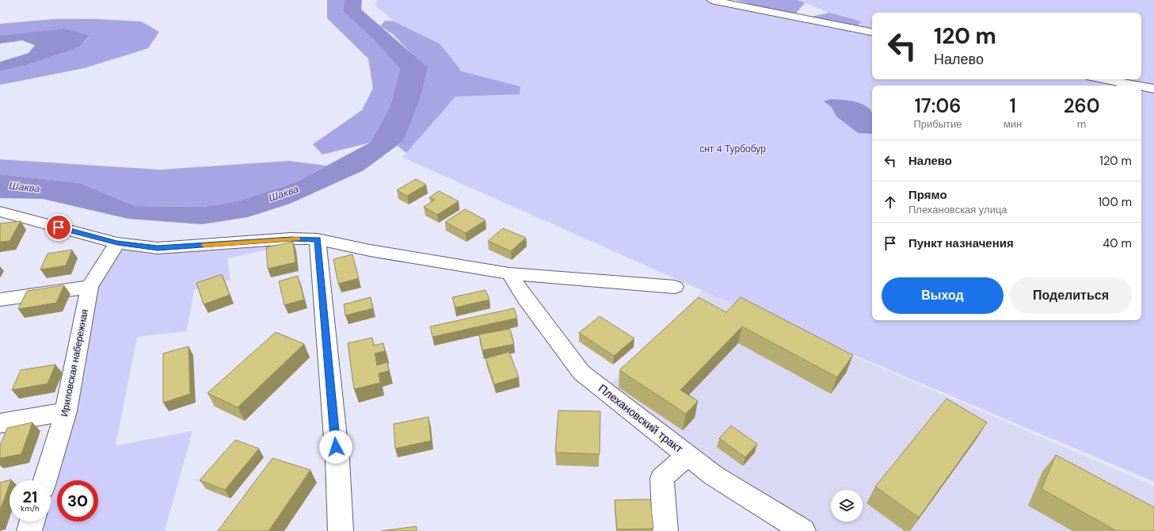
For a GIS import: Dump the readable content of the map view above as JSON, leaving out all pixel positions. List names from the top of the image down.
{
  "streets": {
    "street": ["Ириловская набережная", "Плехановский тракт"]
  },
  "water": ["Шаква"],
  "parks": ["снт 4 Турбобур"],
  "page": {
    "turn": ["120 m", "Налево"],
    "eta": [
      "17:06",
      "Прибытие",
      "1",
      "мин",
      "260",
      "m"
    ],
    "list": [
      {
        "name": "Налево",
        "value": "120 m"
      },
      {
        "name": "Прямо",
        "note": "Плехановская улица",
        "value": "100 m"
      },
      {
        "name": "Пункт назначения",
        "value": "40 m"
      }
    ],
    "buttons": ["Выход", "Поделиться"],
    "speed": "21 km/h",
    "limit": "30"
  }
}
